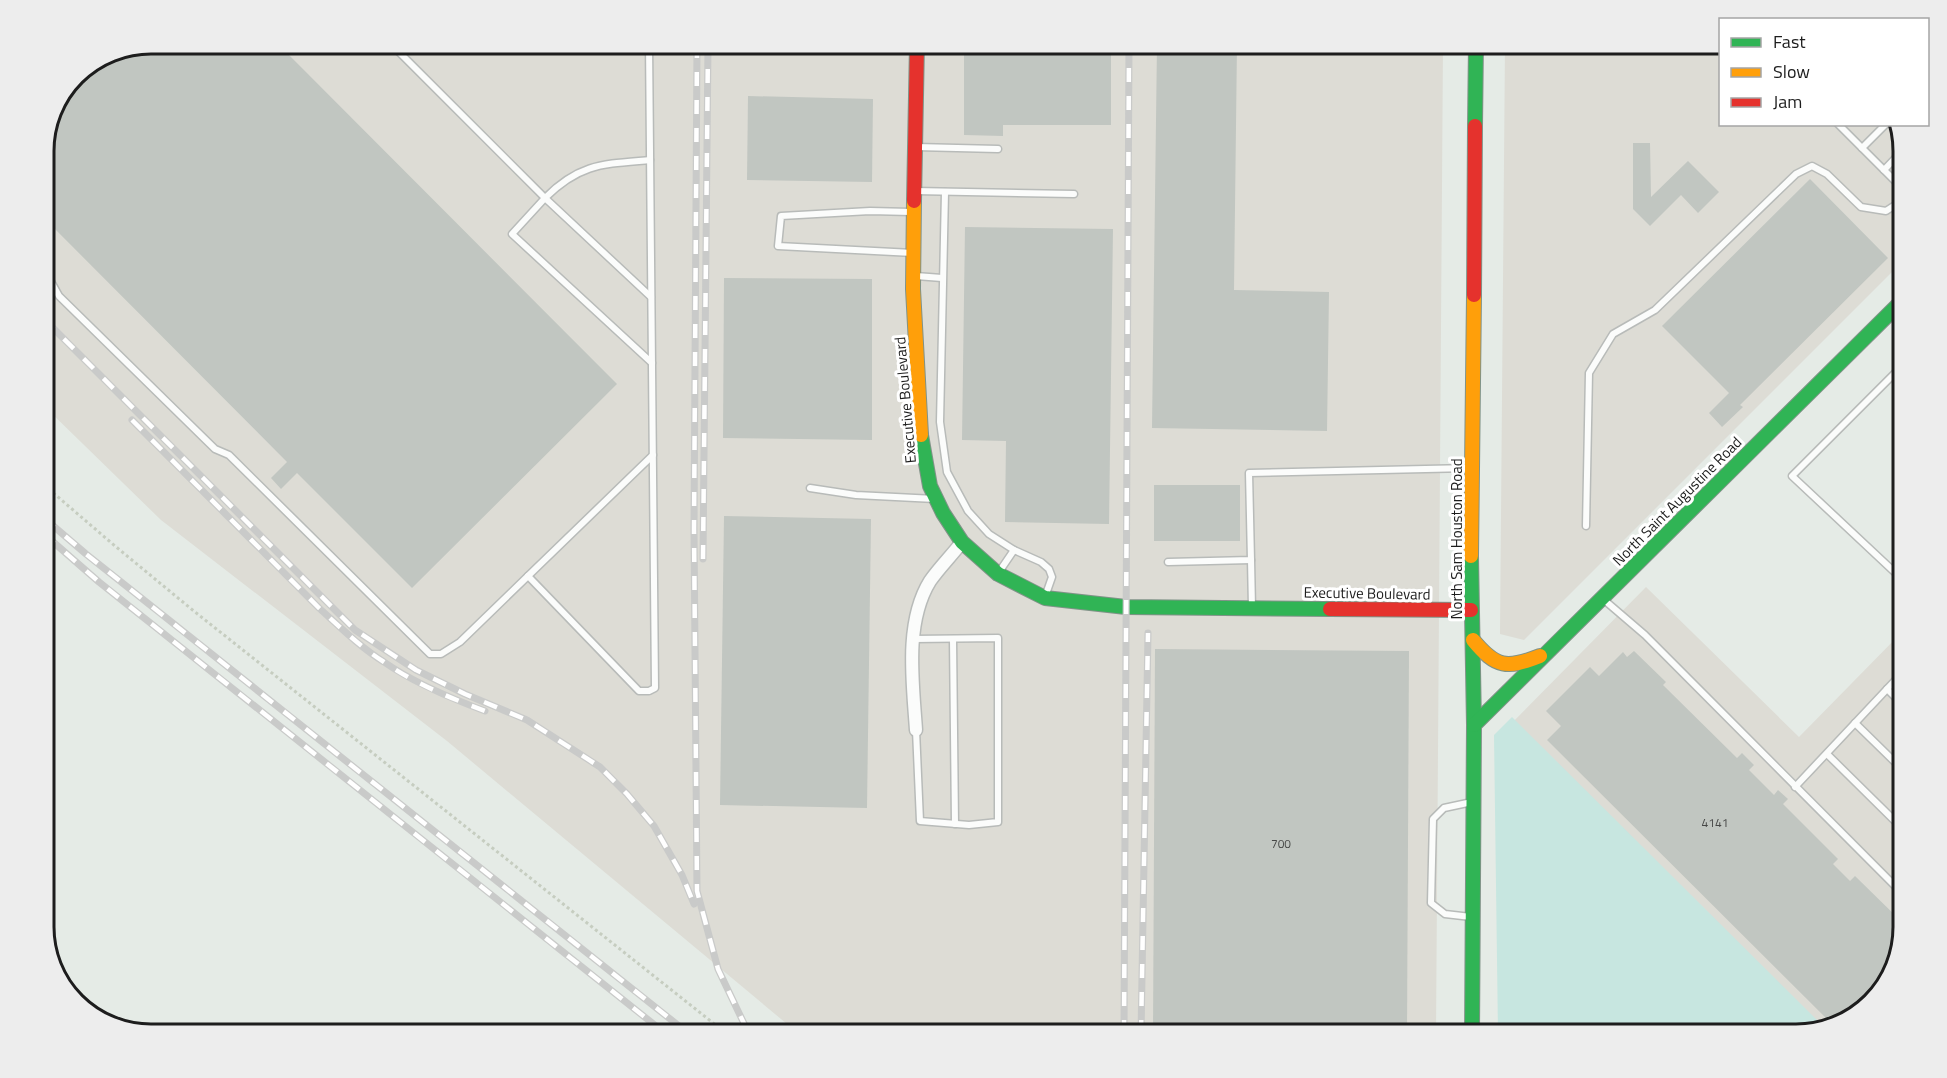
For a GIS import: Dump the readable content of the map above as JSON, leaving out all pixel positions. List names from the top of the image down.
{
  "streets": {
    "street": ["Executive Boulevard", "North Saint Augustine Road", "North Sam Houston Road"]
  },
  "crossings": [
    ["Executive Boulevard", "North Sam Houston Road"],
    ["North Saint Augustine Road", "North Sam Houston Road"]
  ],
  "house_numbers": ["4141", "700"],
  "legend": ["Fast", "Slow", "Jam"]
}
